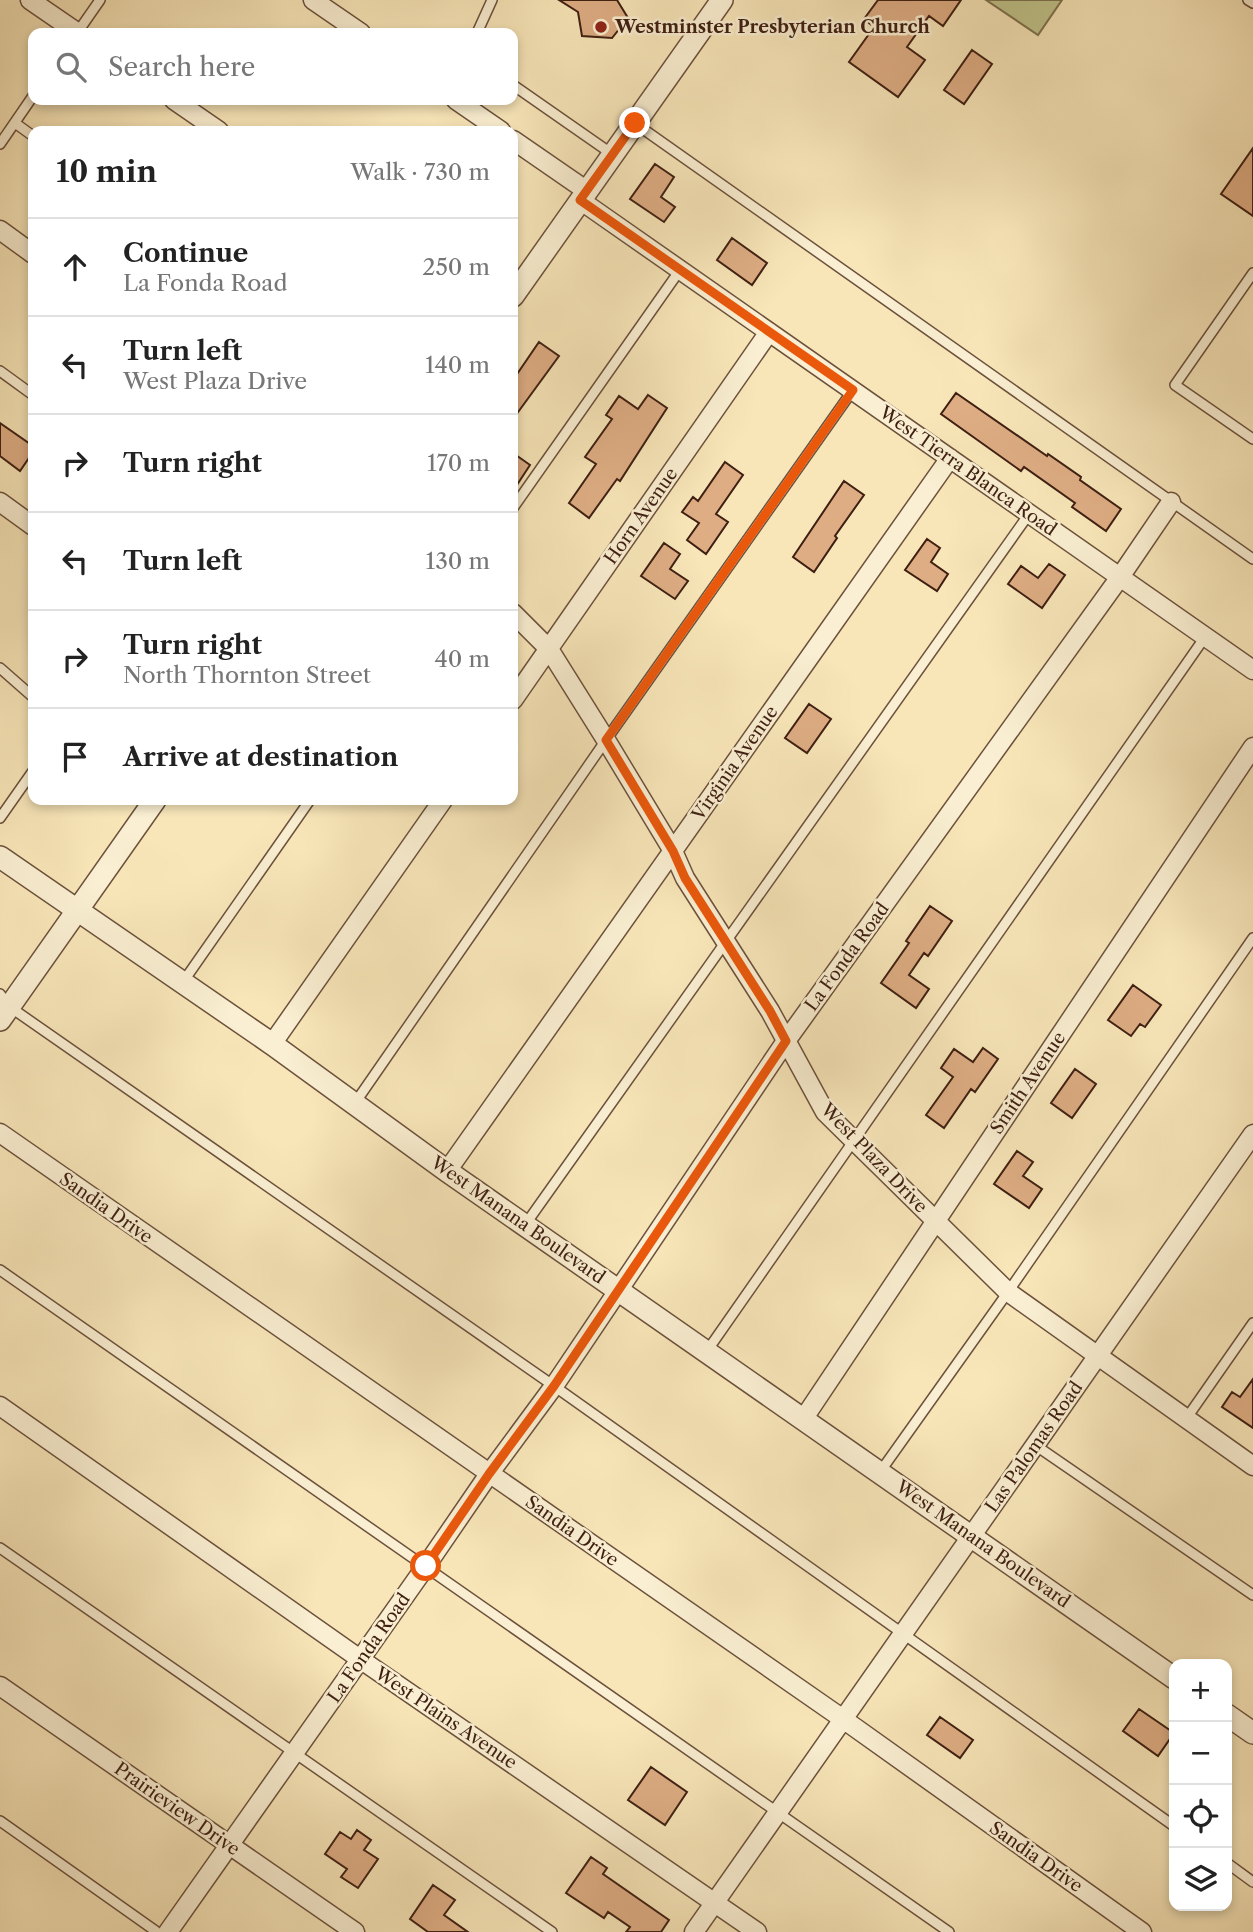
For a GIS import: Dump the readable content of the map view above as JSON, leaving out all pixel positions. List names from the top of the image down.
{
  "streets": {
    "street": [
      "West Tierra Blanca Road",
      "Horn Avenue",
      "Virginia Avenue",
      "La Fonda Road",
      "Smith Avenue",
      "West Plaza Drive",
      "Sandia Drive",
      "West Manana Boulevard",
      "Las Palomas Road",
      "West Plains Avenue",
      "Prairieview Drive"
    ]
  },
  "crossings": [
    ["West Tierra Blanca Road", "Horn Avenue"],
    ["West Tierra Blanca Road", "Virginia Avenue"],
    ["West Tierra Blanca Road", "La Fonda Road"],
    ["Horn Avenue", "West Plaza Drive"],
    ["Virginia Avenue", "West Plaza Drive"],
    ["Virginia Avenue", "West Manana Boulevard"],
    ["La Fonda Road", "West Plaza Drive"],
    ["La Fonda Road", "Sandia Drive"],
    ["La Fonda Road", "West Manana Boulevard"],
    ["La Fonda Road", "West Plains Avenue"],
    ["La Fonda Road", "Prairieview Drive"],
    ["Smith Avenue", "West Plaza Drive"],
    ["Smith Avenue", "West Manana Boulevard"],
    ["West Plaza Drive", "Las Palomas Road"],
    ["Sandia Drive", "Las Palomas Road"],
    ["West Manana Boulevard", "Las Palomas Road"],
    ["Las Palomas Road", "West Plains Avenue"]
  ],
  "places": ["Westminster Presbyterian Church"],
  "page": {
    "search": "Search here",
    "heading": ["10 min", "Walk · 730 m"],
    "list": [
      ["Continue", "La Fonda Road", "250 m"],
      ["Turn left", "West Plaza Drive", "140 m"],
      ["Turn right", "170 m"],
      ["Turn left", "130 m"],
      ["Turn right", "North Thornton Street", "40 m"],
      "Arrive at destination"
    ],
    "map_buttons": ["+", "−"]
  }
}
